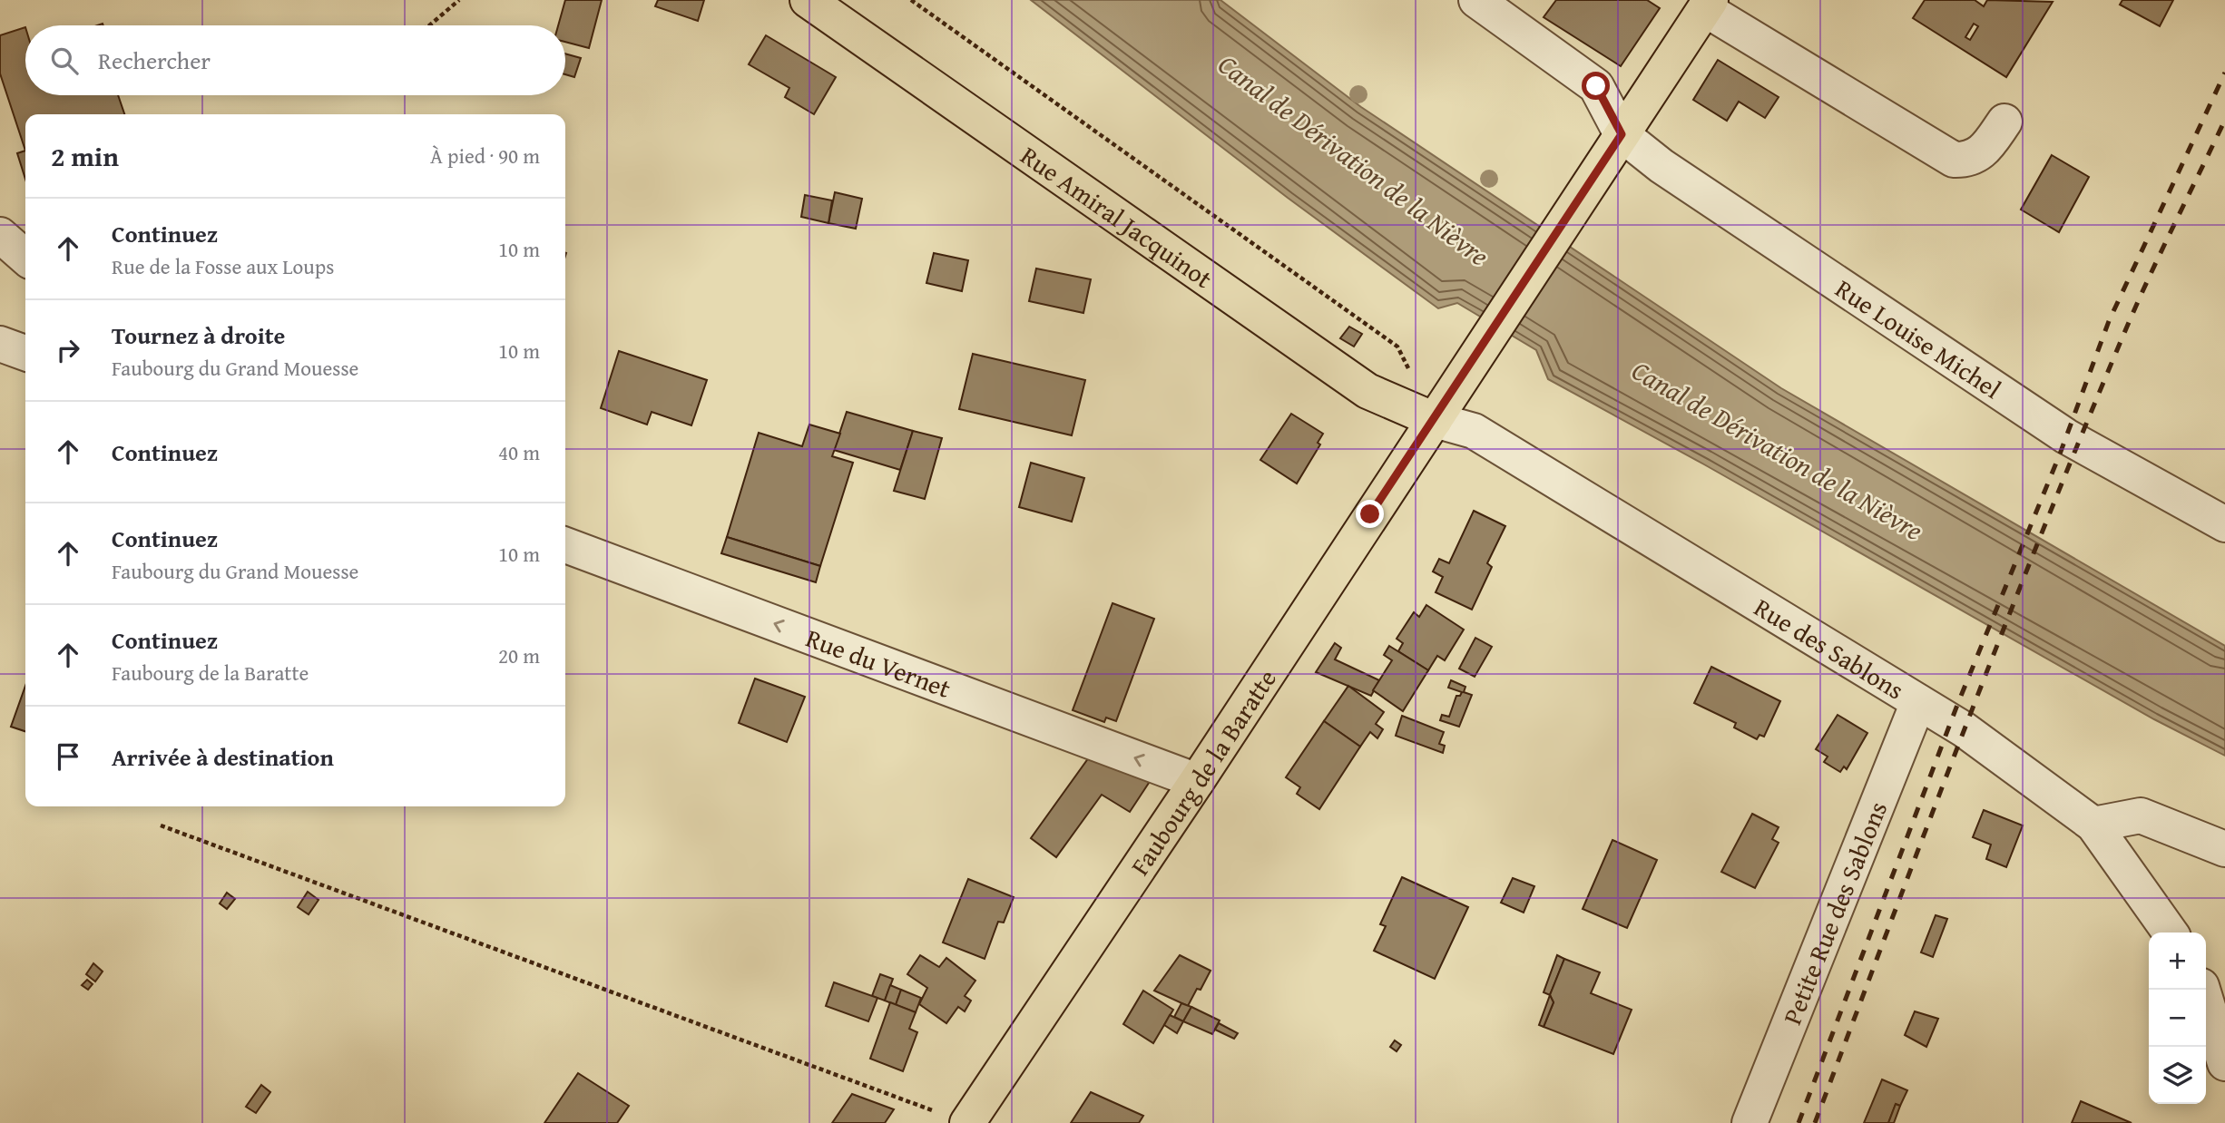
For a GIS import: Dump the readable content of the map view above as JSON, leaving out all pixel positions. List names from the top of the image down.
{
  "streets": {
    "main road": ["Rue Amiral Jacquinot", "Faubourg de la Baratte"],
    "street": [
      "Rue Louise Michel",
      "Rue des Sablons",
      "Rue du Vernet",
      "Petite Rue des Sablons"
    ]
  },
  "crossings": [
    ["Rue Amiral Jacquinot", "Rue des Sablons"],
    ["Rue Amiral Jacquinot", "Faubourg de la Baratte"],
    ["Rue Louise Michel", "Faubourg de la Baratte"],
    ["Rue des Sablons", "Faubourg de la Baratte"],
    ["Rue des Sablons", "Petite Rue des Sablons"],
    ["Rue du Vernet", "Faubourg de la Baratte"]
  ],
  "one_way": ["Rue du Vernet"],
  "water": ["Canal de Dérivation de la Nièvre"],
  "page": {
    "search": "Rechercher",
    "heading": ["2 min", "À pied · 90 m"],
    "list": [
      ["Continuez", "Rue de la Fosse aux Loups", "10 m"],
      ["Tournez à droite", "Faubourg du Grand Mouesse", "10 m"],
      ["Continuez", "40 m"],
      ["Continuez", "Faubourg du Grand Mouesse", "10 m"],
      ["Continuez", "Faubourg de la Baratte", "20 m"],
      "Arrivée à destination"
    ],
    "map_buttons": ["+", "−"]
  }
}
